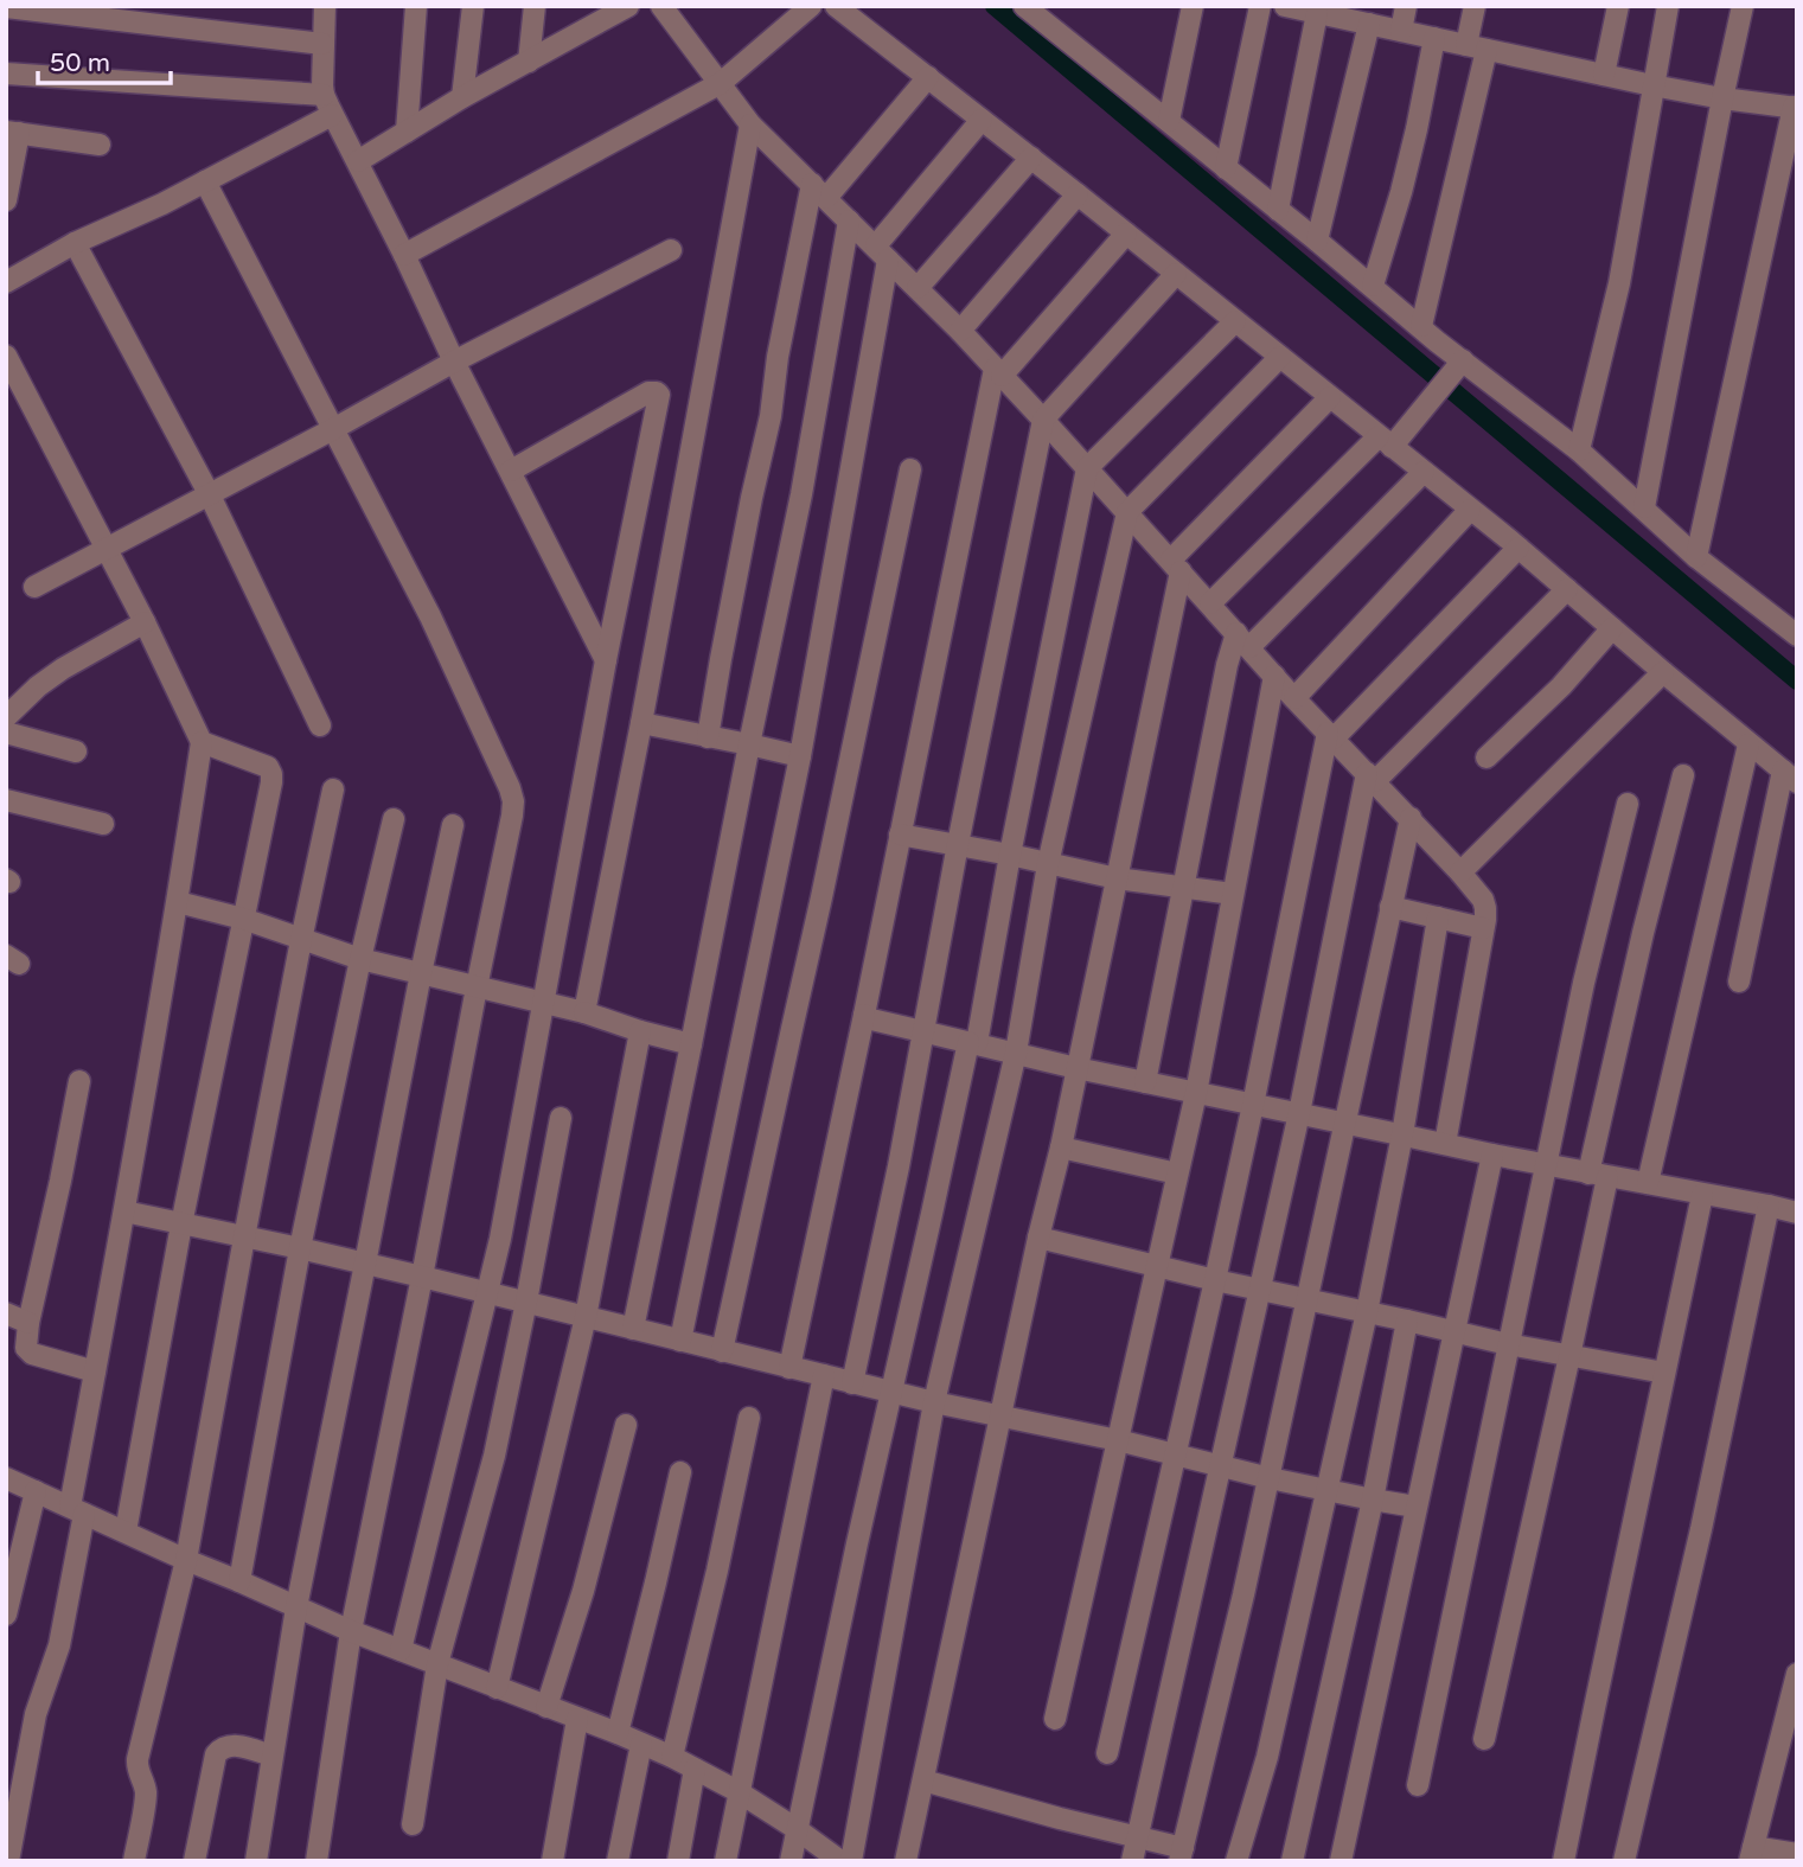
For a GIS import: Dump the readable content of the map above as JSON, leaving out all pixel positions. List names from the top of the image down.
{
  "scale_bar": "50 m"
}
